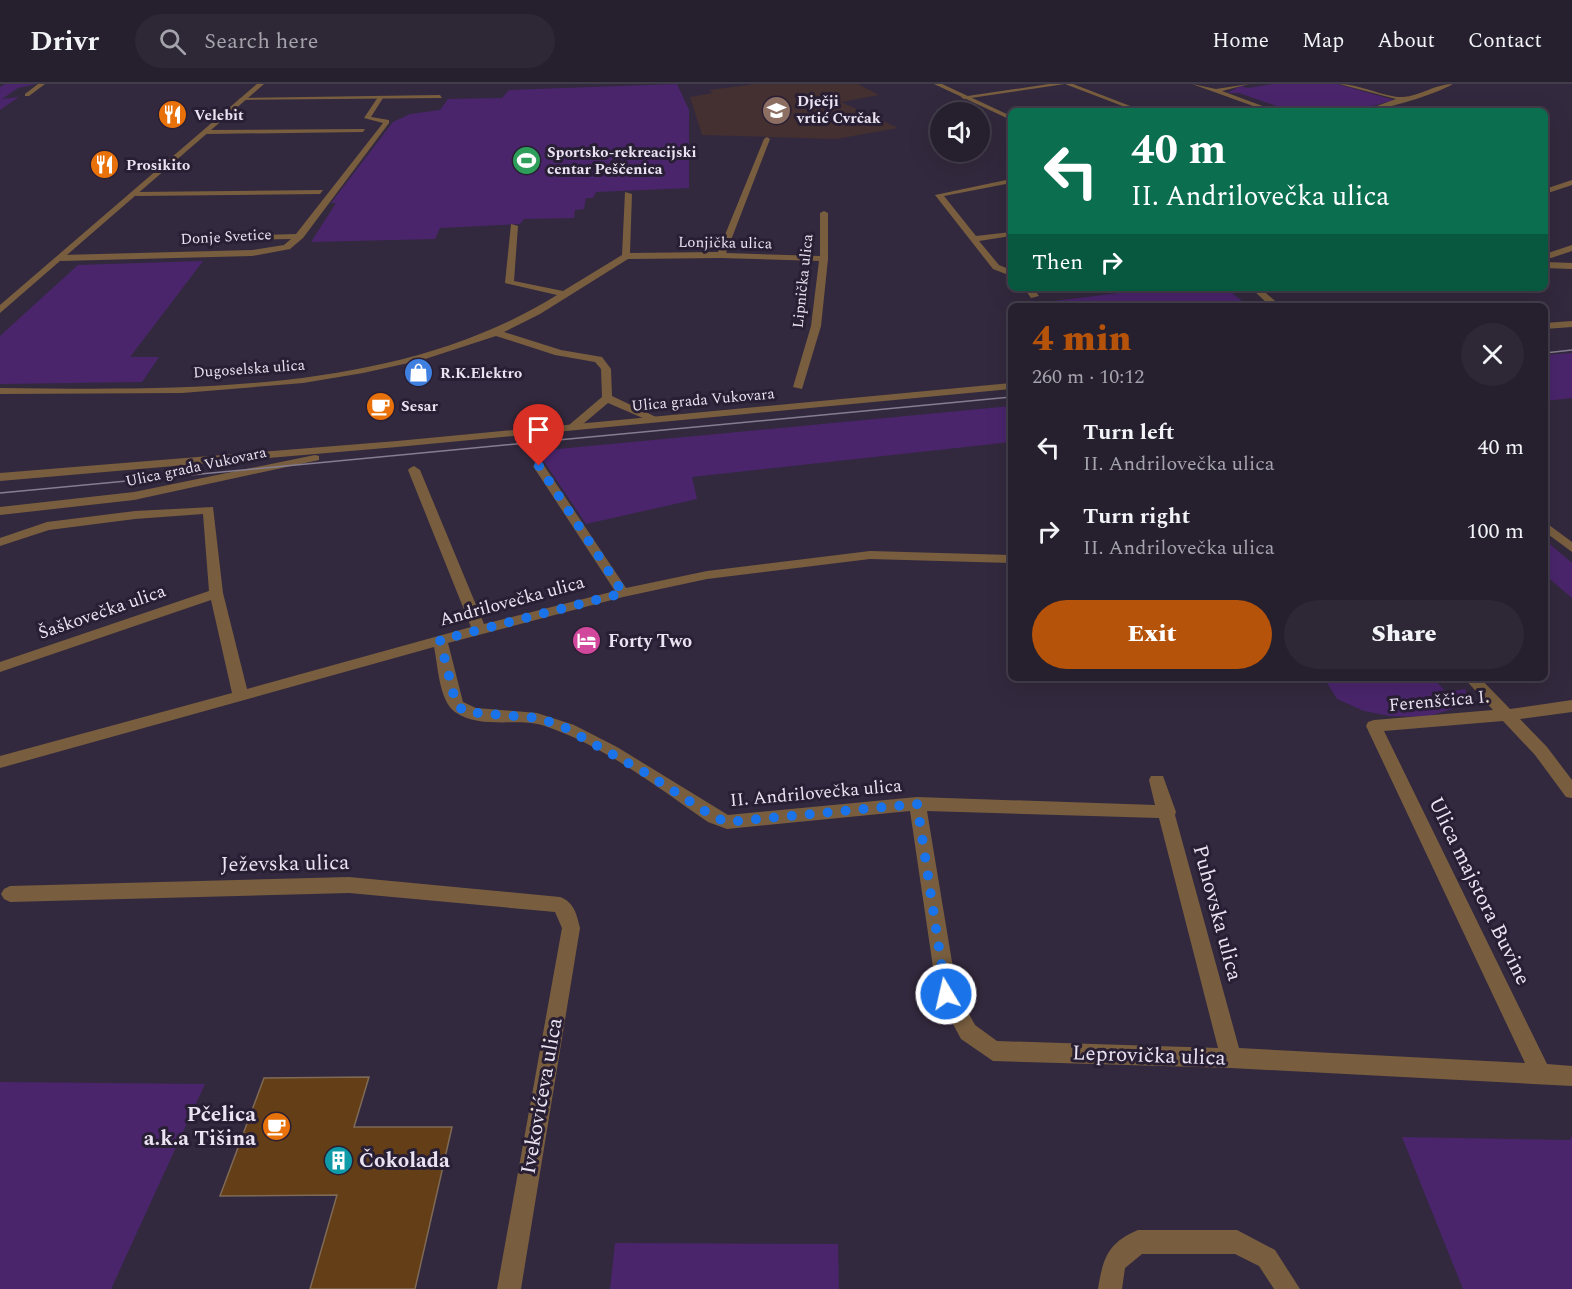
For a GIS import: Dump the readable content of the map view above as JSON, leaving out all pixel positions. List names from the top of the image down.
{
  "streets": {
    "street": [
      "Donje Svetice",
      "Lonjička ulica",
      "Lipnička ulica",
      "Dugoselska ulica",
      "Ulica grada Vukovara",
      "Andrilovečka ulica",
      "Šaškovečka ulica",
      "Ferenščica I.",
      "II. Andrilovečka ulica",
      "Ježevska ulica",
      "Ulica majstora Buvine",
      "Puhovska ulica",
      "Leprovička ulica",
      "Ivekovićeva ulica"
    ]
  },
  "crossings": [
    ["Lonjička ulica", "Lipnička ulica"],
    ["Lonjička ulica", "Dugoselska ulica"],
    ["Andrilovečka ulica", "II. Andrilovečka ulica"],
    ["Ferenščica I.", "Ulica majstora Buvine"],
    ["II. Andrilovečka ulica", "Puhovska ulica"],
    ["II. Andrilovečka ulica", "Leprovička ulica"],
    ["Ježevska ulica", "Ivekovićeva ulica"],
    ["Ulica majstora Buvine", "Leprovička ulica"],
    ["Puhovska ulica", "Leprovička ulica"]
  ],
  "places": {
    "school or university": ["Dječji vrtić Cvrčak"],
    "restaurant": ["Velebit", "Prosikito"],
    "sports": ["Sportsko-rekreacijski centar Peščenica"],
    "shop": ["R.K.Elektro"],
    "cafe": ["Sesar", "Pčelica a.k.a Tišina"],
    "hotel": ["Forty Two"],
    "building": ["Čokolada"]
  },
  "page": {
    "header": "Drivr",
    "search": "Search here",
    "nav": [
      "Home",
      "Map",
      "About",
      "Contact"
    ],
    "turn": ["40 m", "II. Andrilovečka ulica"],
    "then": "Then",
    "heading": ["4 min", "260 m · 10:12"],
    "list": [
      {
        "name": "Turn left",
        "note": "II. Andrilovečka ulica",
        "value": "40 m"
      },
      {
        "name": "Turn right",
        "note": "II. Andrilovečka ulica",
        "value": "100 m"
      }
    ],
    "buttons": ["Exit", "Share"]
  }
}
